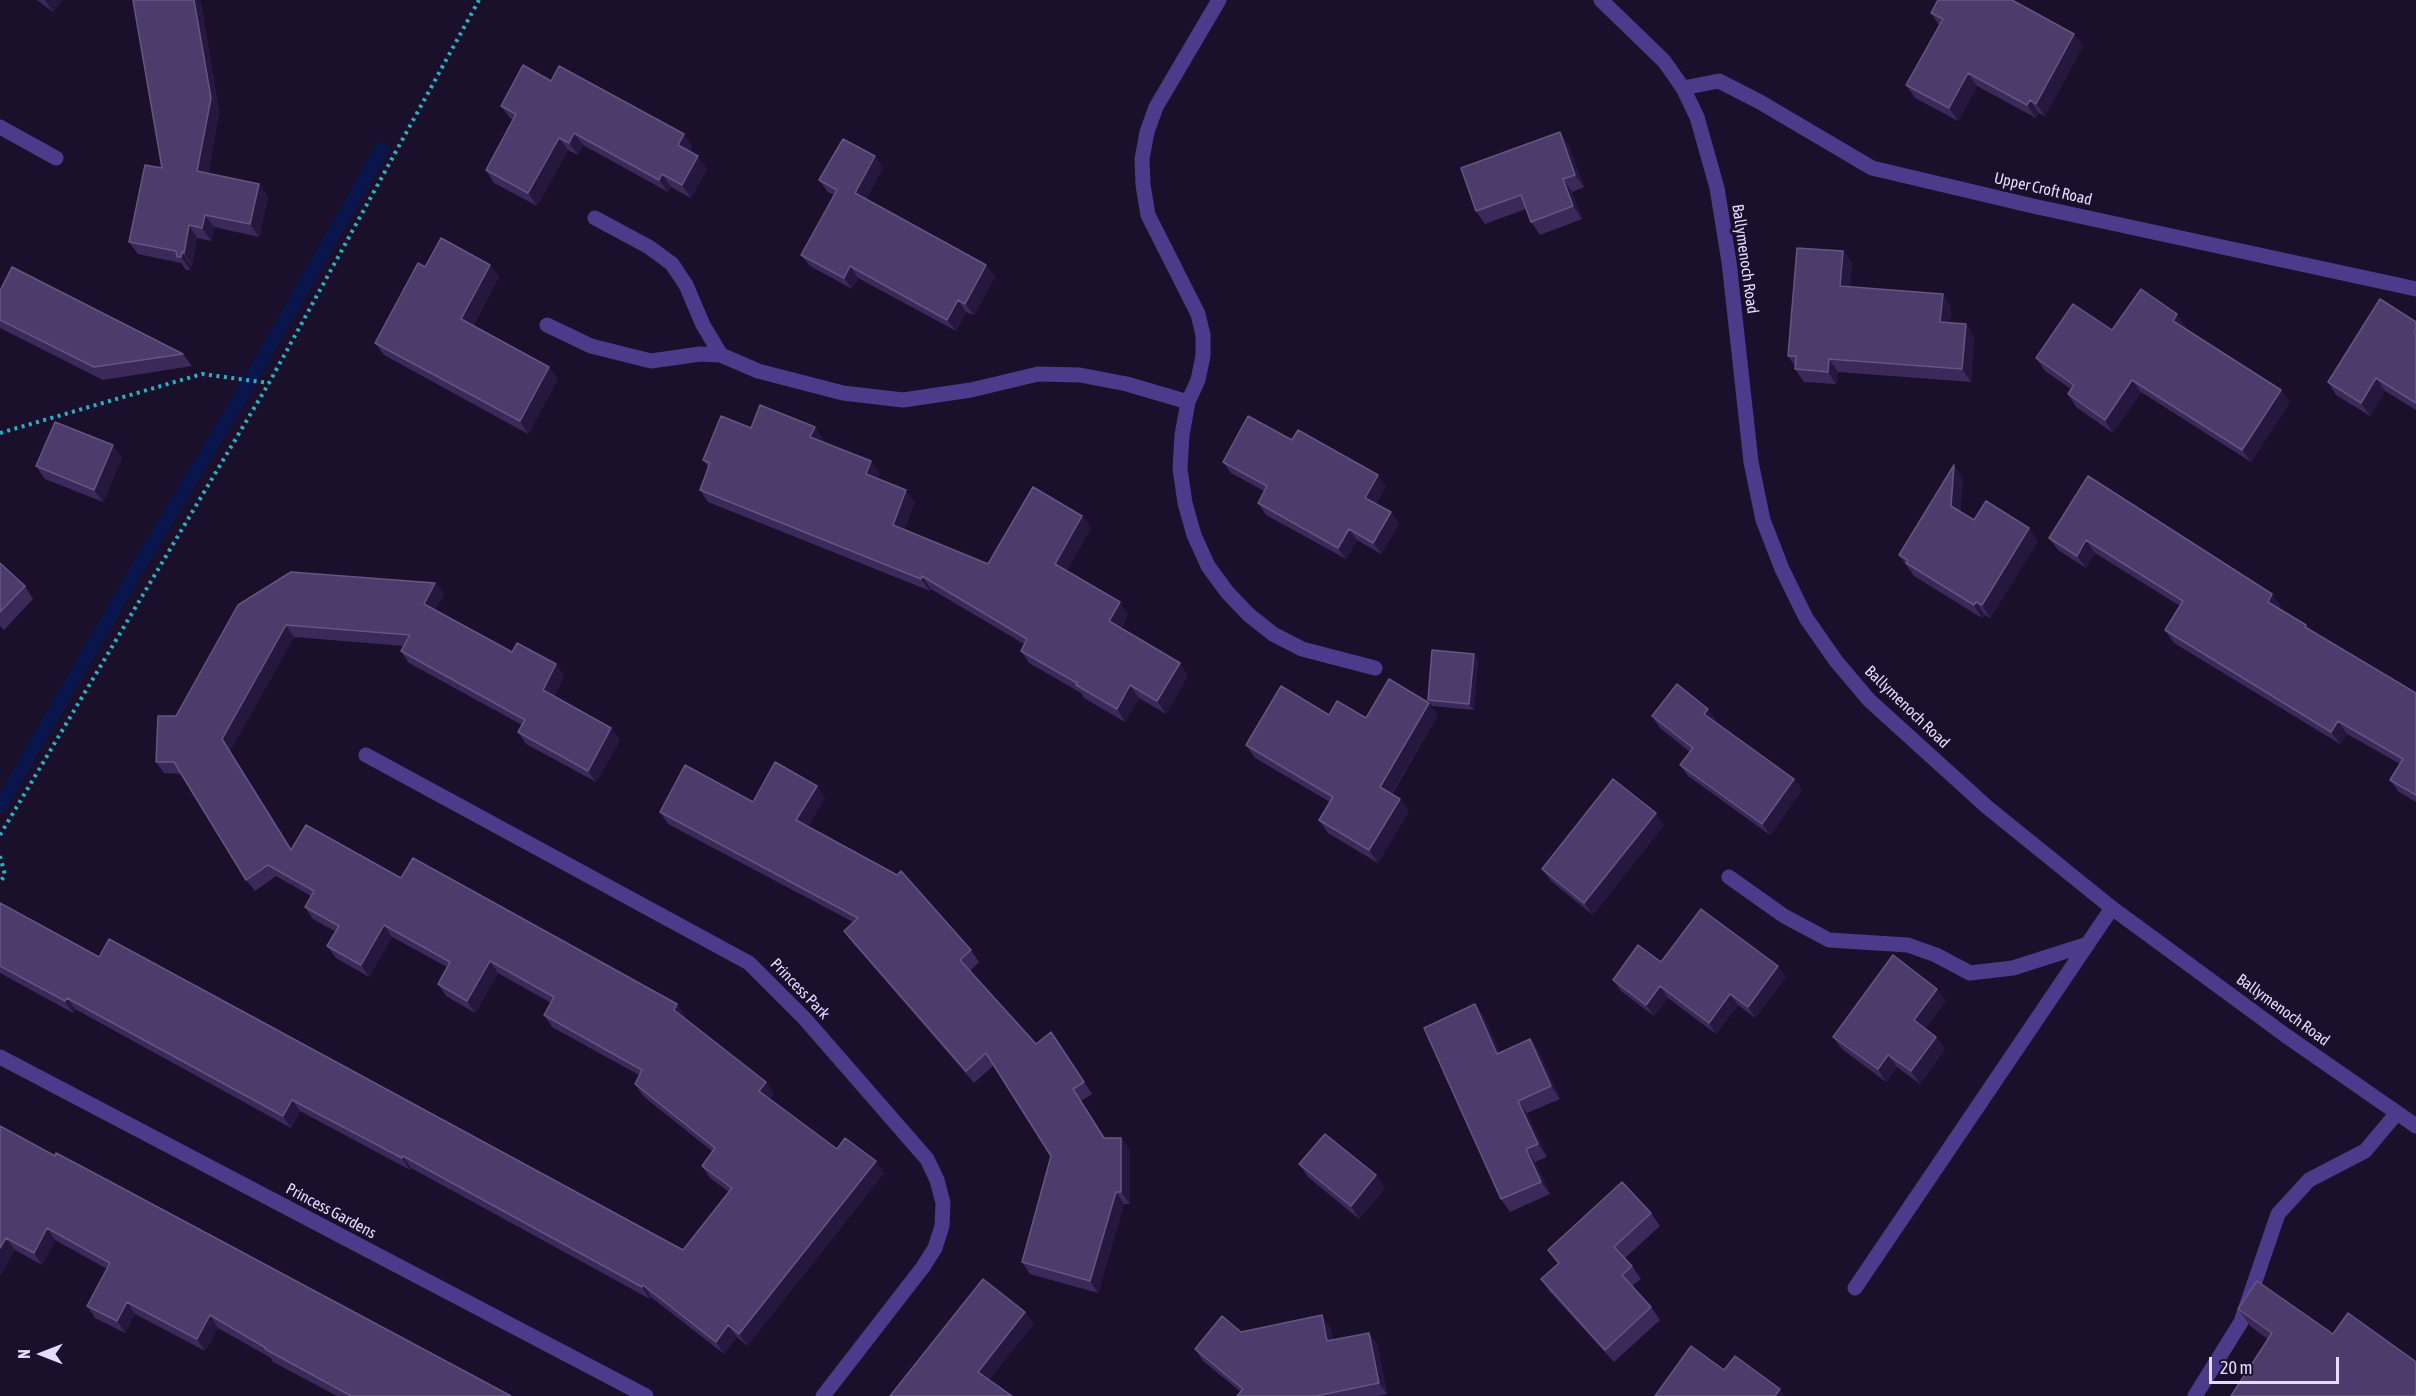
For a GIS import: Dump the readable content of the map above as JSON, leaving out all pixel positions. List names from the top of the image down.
{
  "streets": {
    "street": [
      "Upper Croft Road",
      "Ballymenoch Road",
      "Princess Park",
      "Princess Gardens"
    ]
  },
  "crossings": [
    ["Upper Croft Road", "Ballymenoch Road"]
  ],
  "scale_bar": "20 m",
  "north": "left"
}
